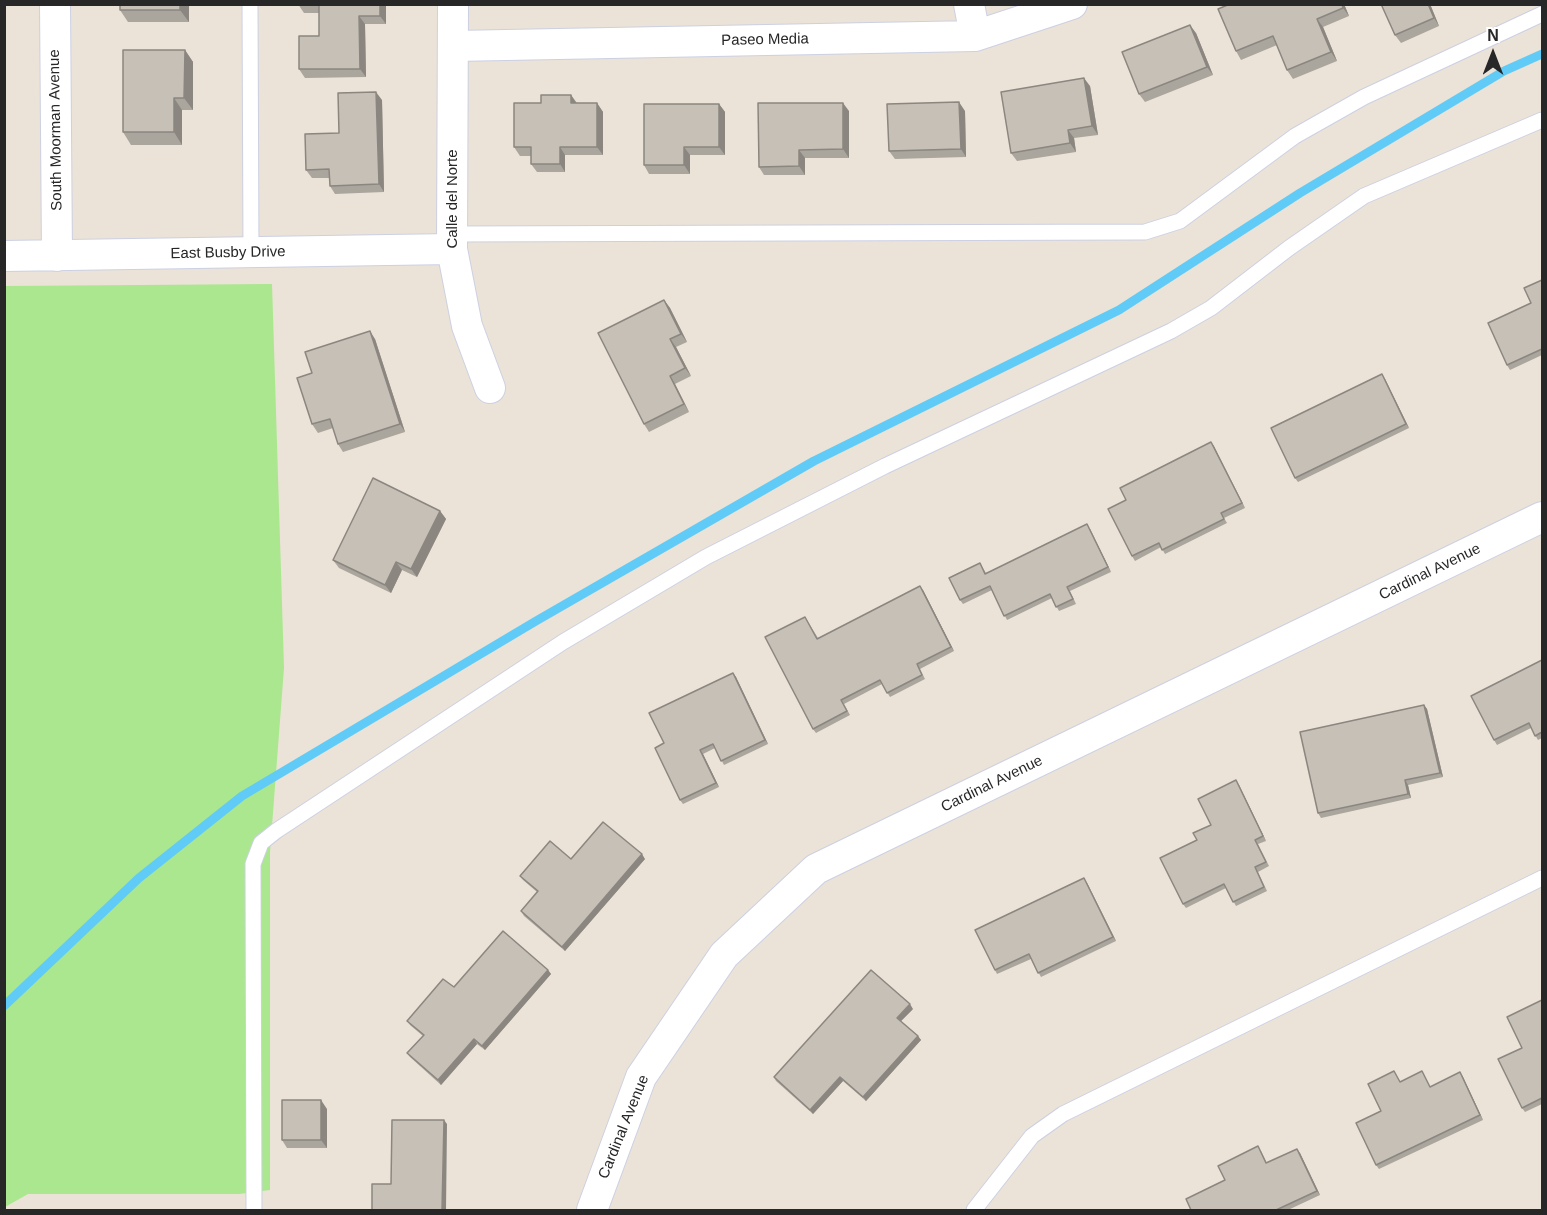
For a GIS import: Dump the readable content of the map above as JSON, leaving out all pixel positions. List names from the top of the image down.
{
  "streets": {
    "street": [
      "Paseo Media",
      "South Moorman Avenue",
      "Calle del Norte",
      "East Busby Drive",
      "Cardinal Avenue"
    ]
  },
  "crossings": [
    ["Paseo Media", "Calle del Norte"],
    ["South Moorman Avenue", "East Busby Drive"],
    ["Calle del Norte", "East Busby Drive"]
  ],
  "north": "top"
}
